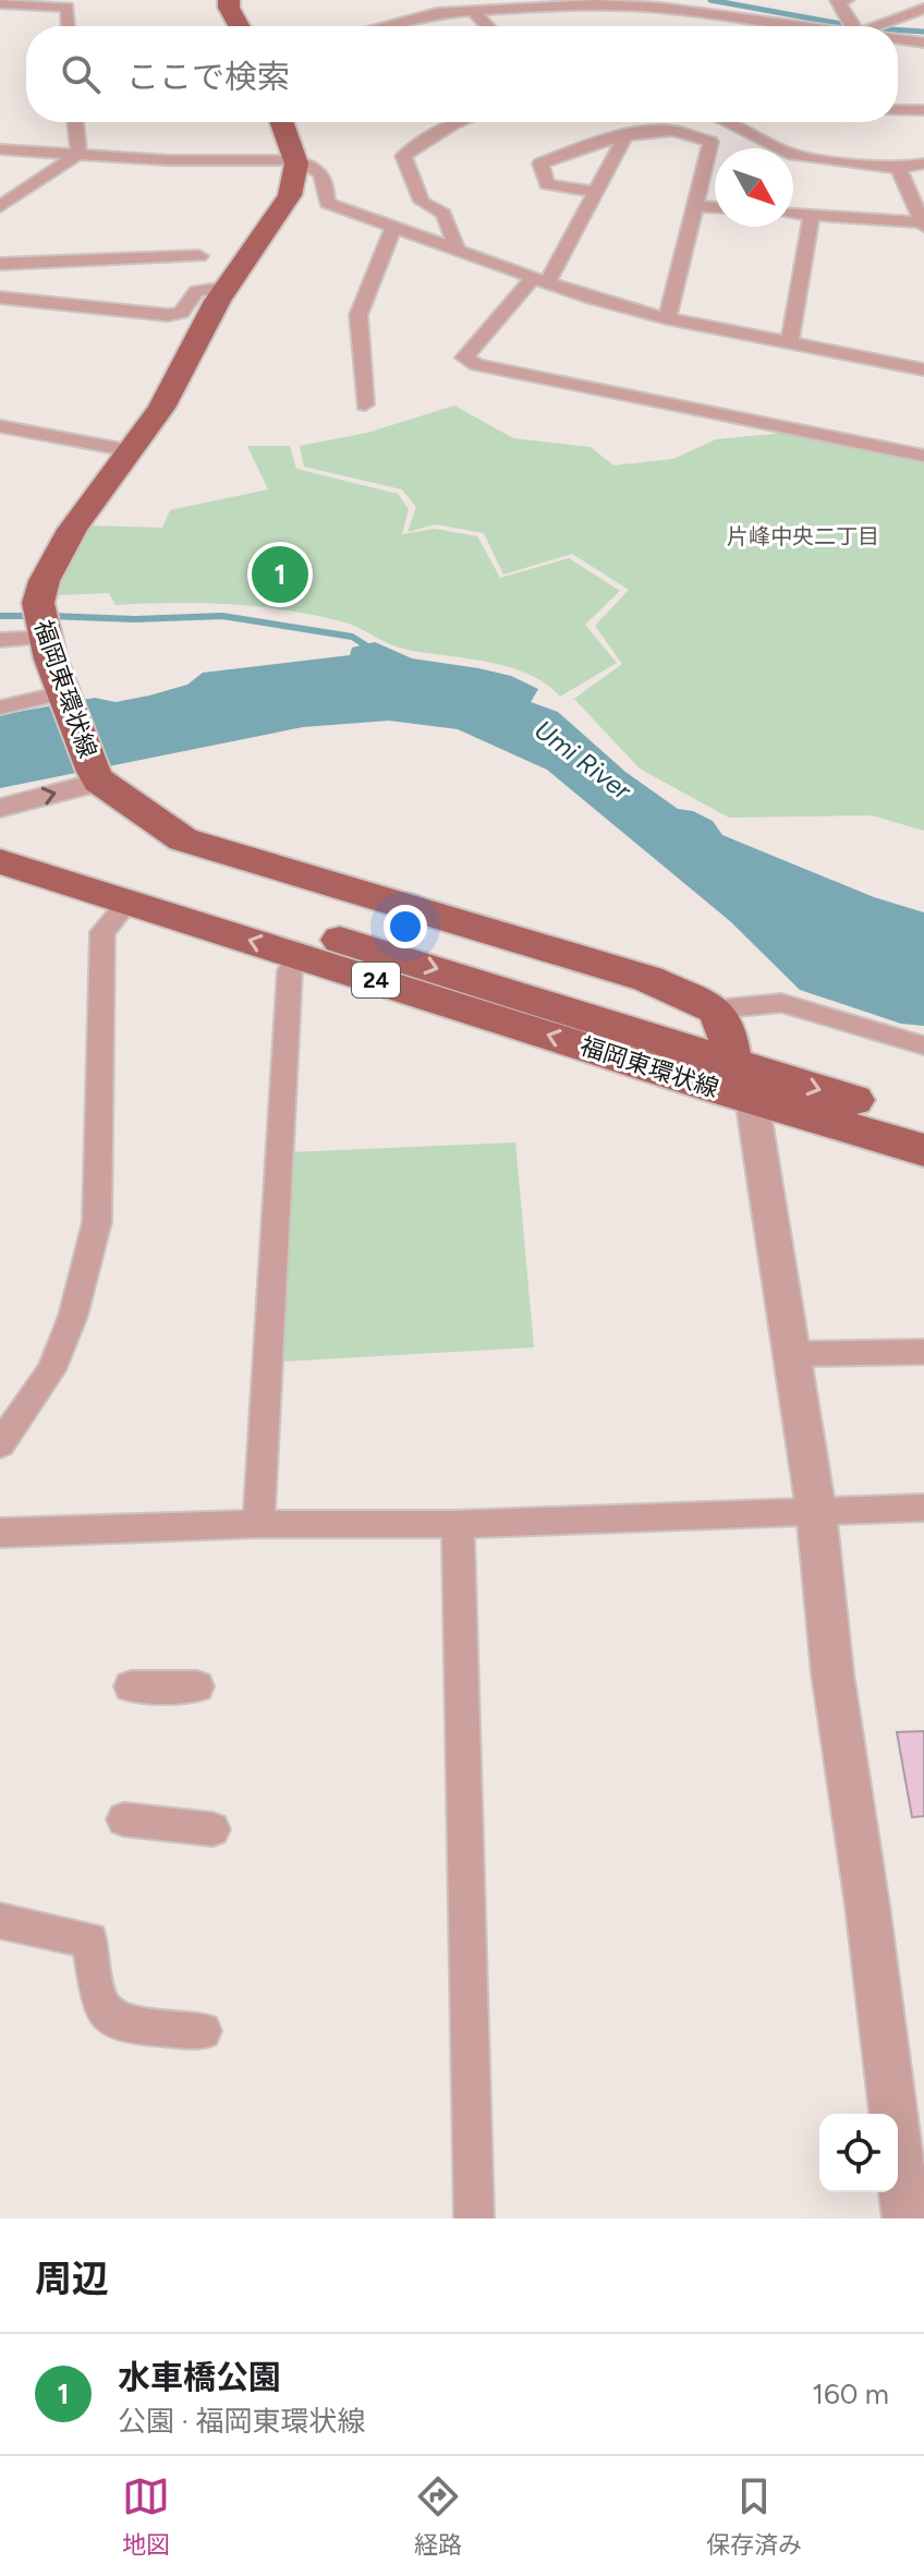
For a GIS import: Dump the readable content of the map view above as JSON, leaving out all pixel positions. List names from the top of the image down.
{
  "streets": {
    "main road": ["福岡東環状線", "24"]
  },
  "districts": ["片峰中央二丁目"],
  "water": ["Umi River"],
  "north": "bottom right",
  "page": {
    "search": "ここで検索",
    "pins": "1",
    "heading": "周辺",
    "list": [
      {
        "mark": "1",
        "name": "水車橋公園",
        "note": "公園 · 福岡東環状線",
        "value": "160 m"
      }
    ],
    "nav": ["地図", "経路", "保存済み"]
  }
}
